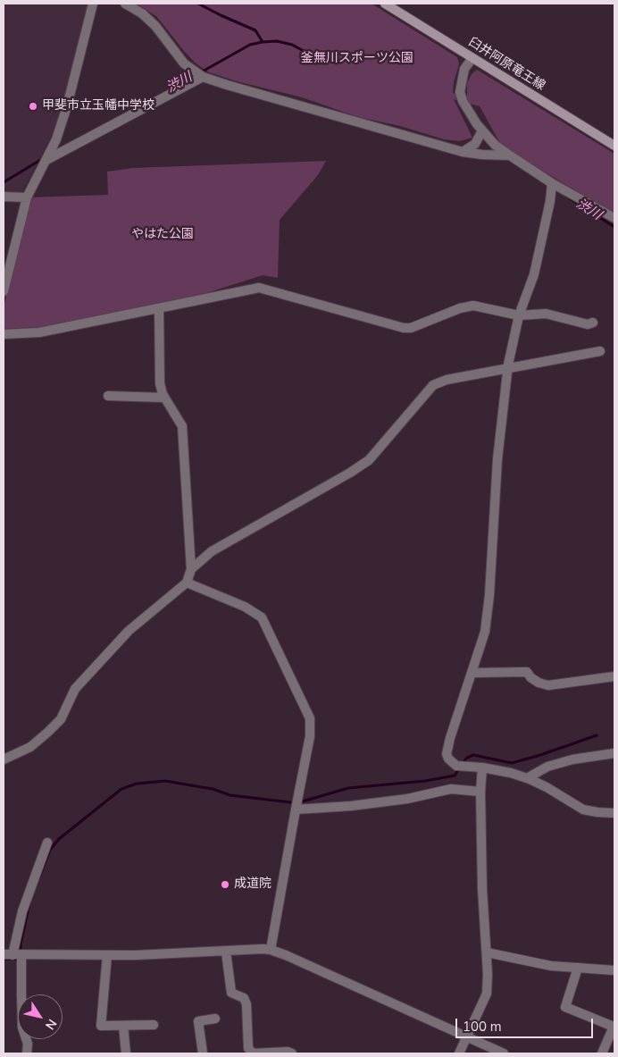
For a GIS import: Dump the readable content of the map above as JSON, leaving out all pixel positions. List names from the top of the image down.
{
  "streets": {
    "main road": ["臼井阿原竜王線"]
  },
  "water": ["渋川"],
  "parks": ["釜無川スポーツ公園", "やはた公園"],
  "places": ["甲斐市立玉幡中学校", "成道院"],
  "scale_bar": "100 m",
  "north": "bottom right"
}
